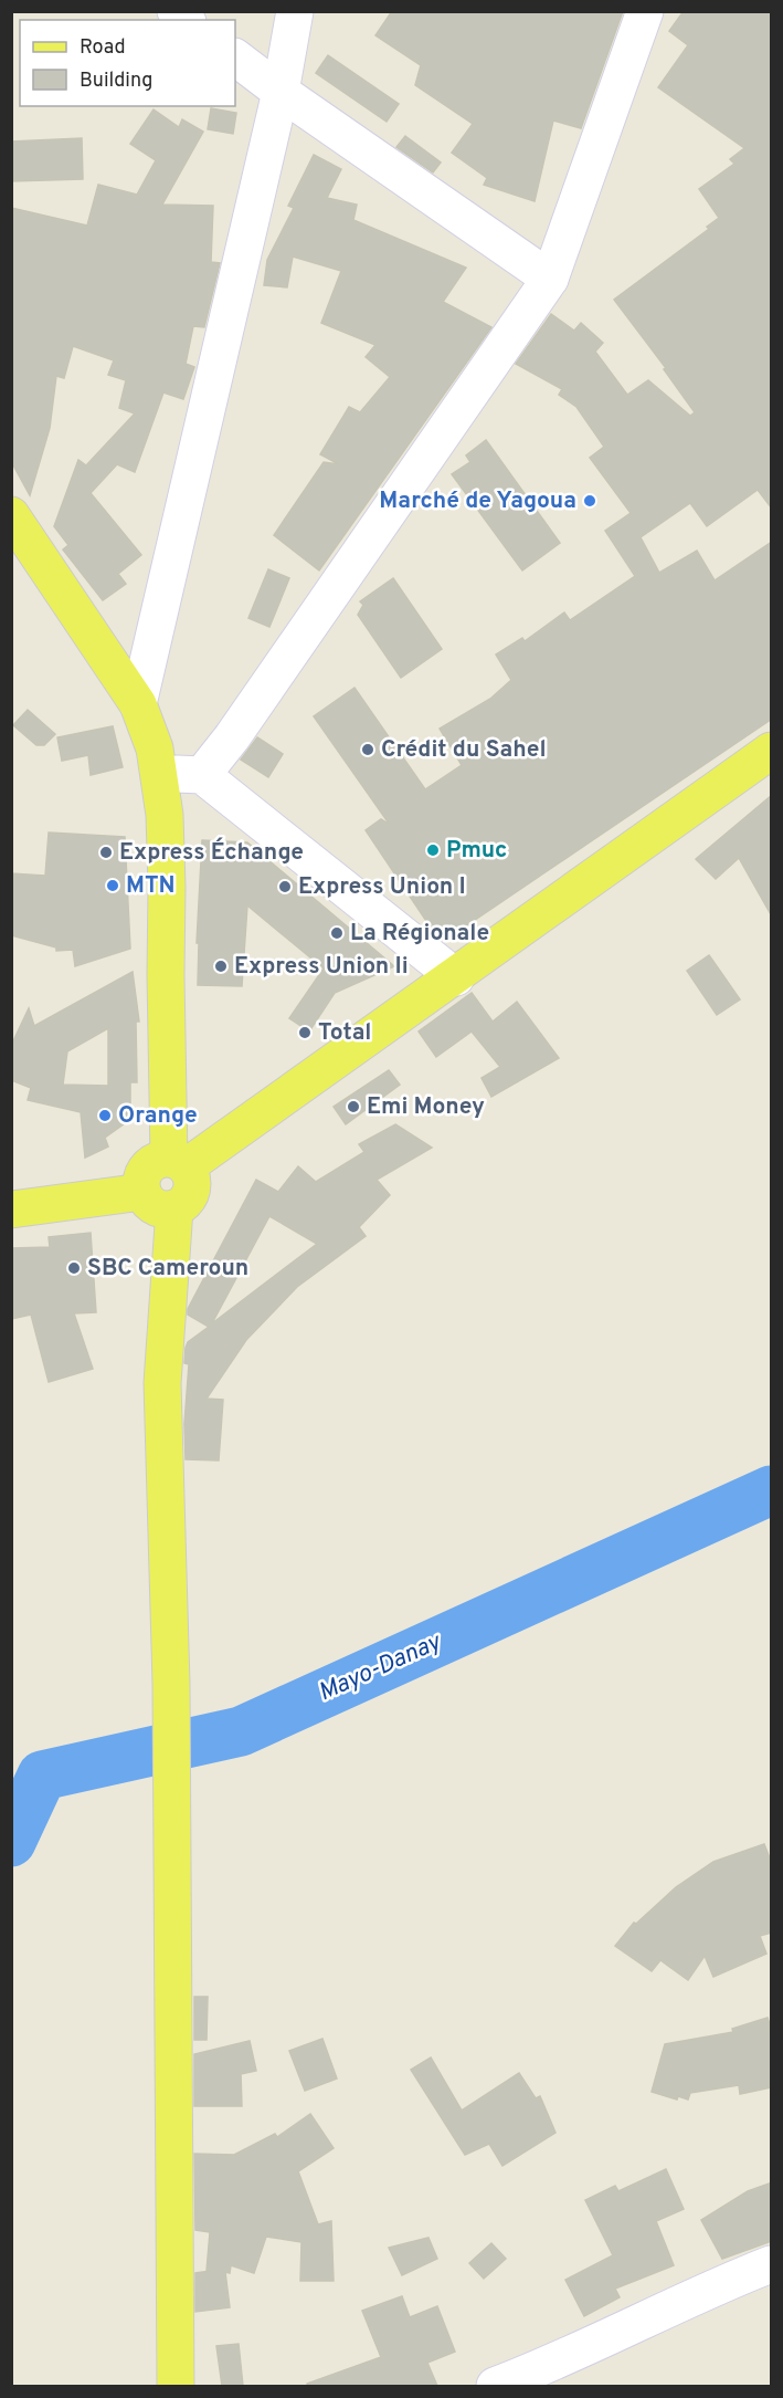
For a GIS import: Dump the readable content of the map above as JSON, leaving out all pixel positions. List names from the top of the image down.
{
  "water": ["Mayo-Danay"],
  "places": [
    "Marché de Yagoua",
    "Crédit du Sahel",
    "Pmuc",
    "Express Échange",
    "MTN",
    "Express Union I",
    "La Régionale",
    "Express Union Ii",
    "Total",
    "Emi Money",
    "Orange",
    "SBC Cameroun"
  ],
  "legend": ["Road", "Building"]
}
